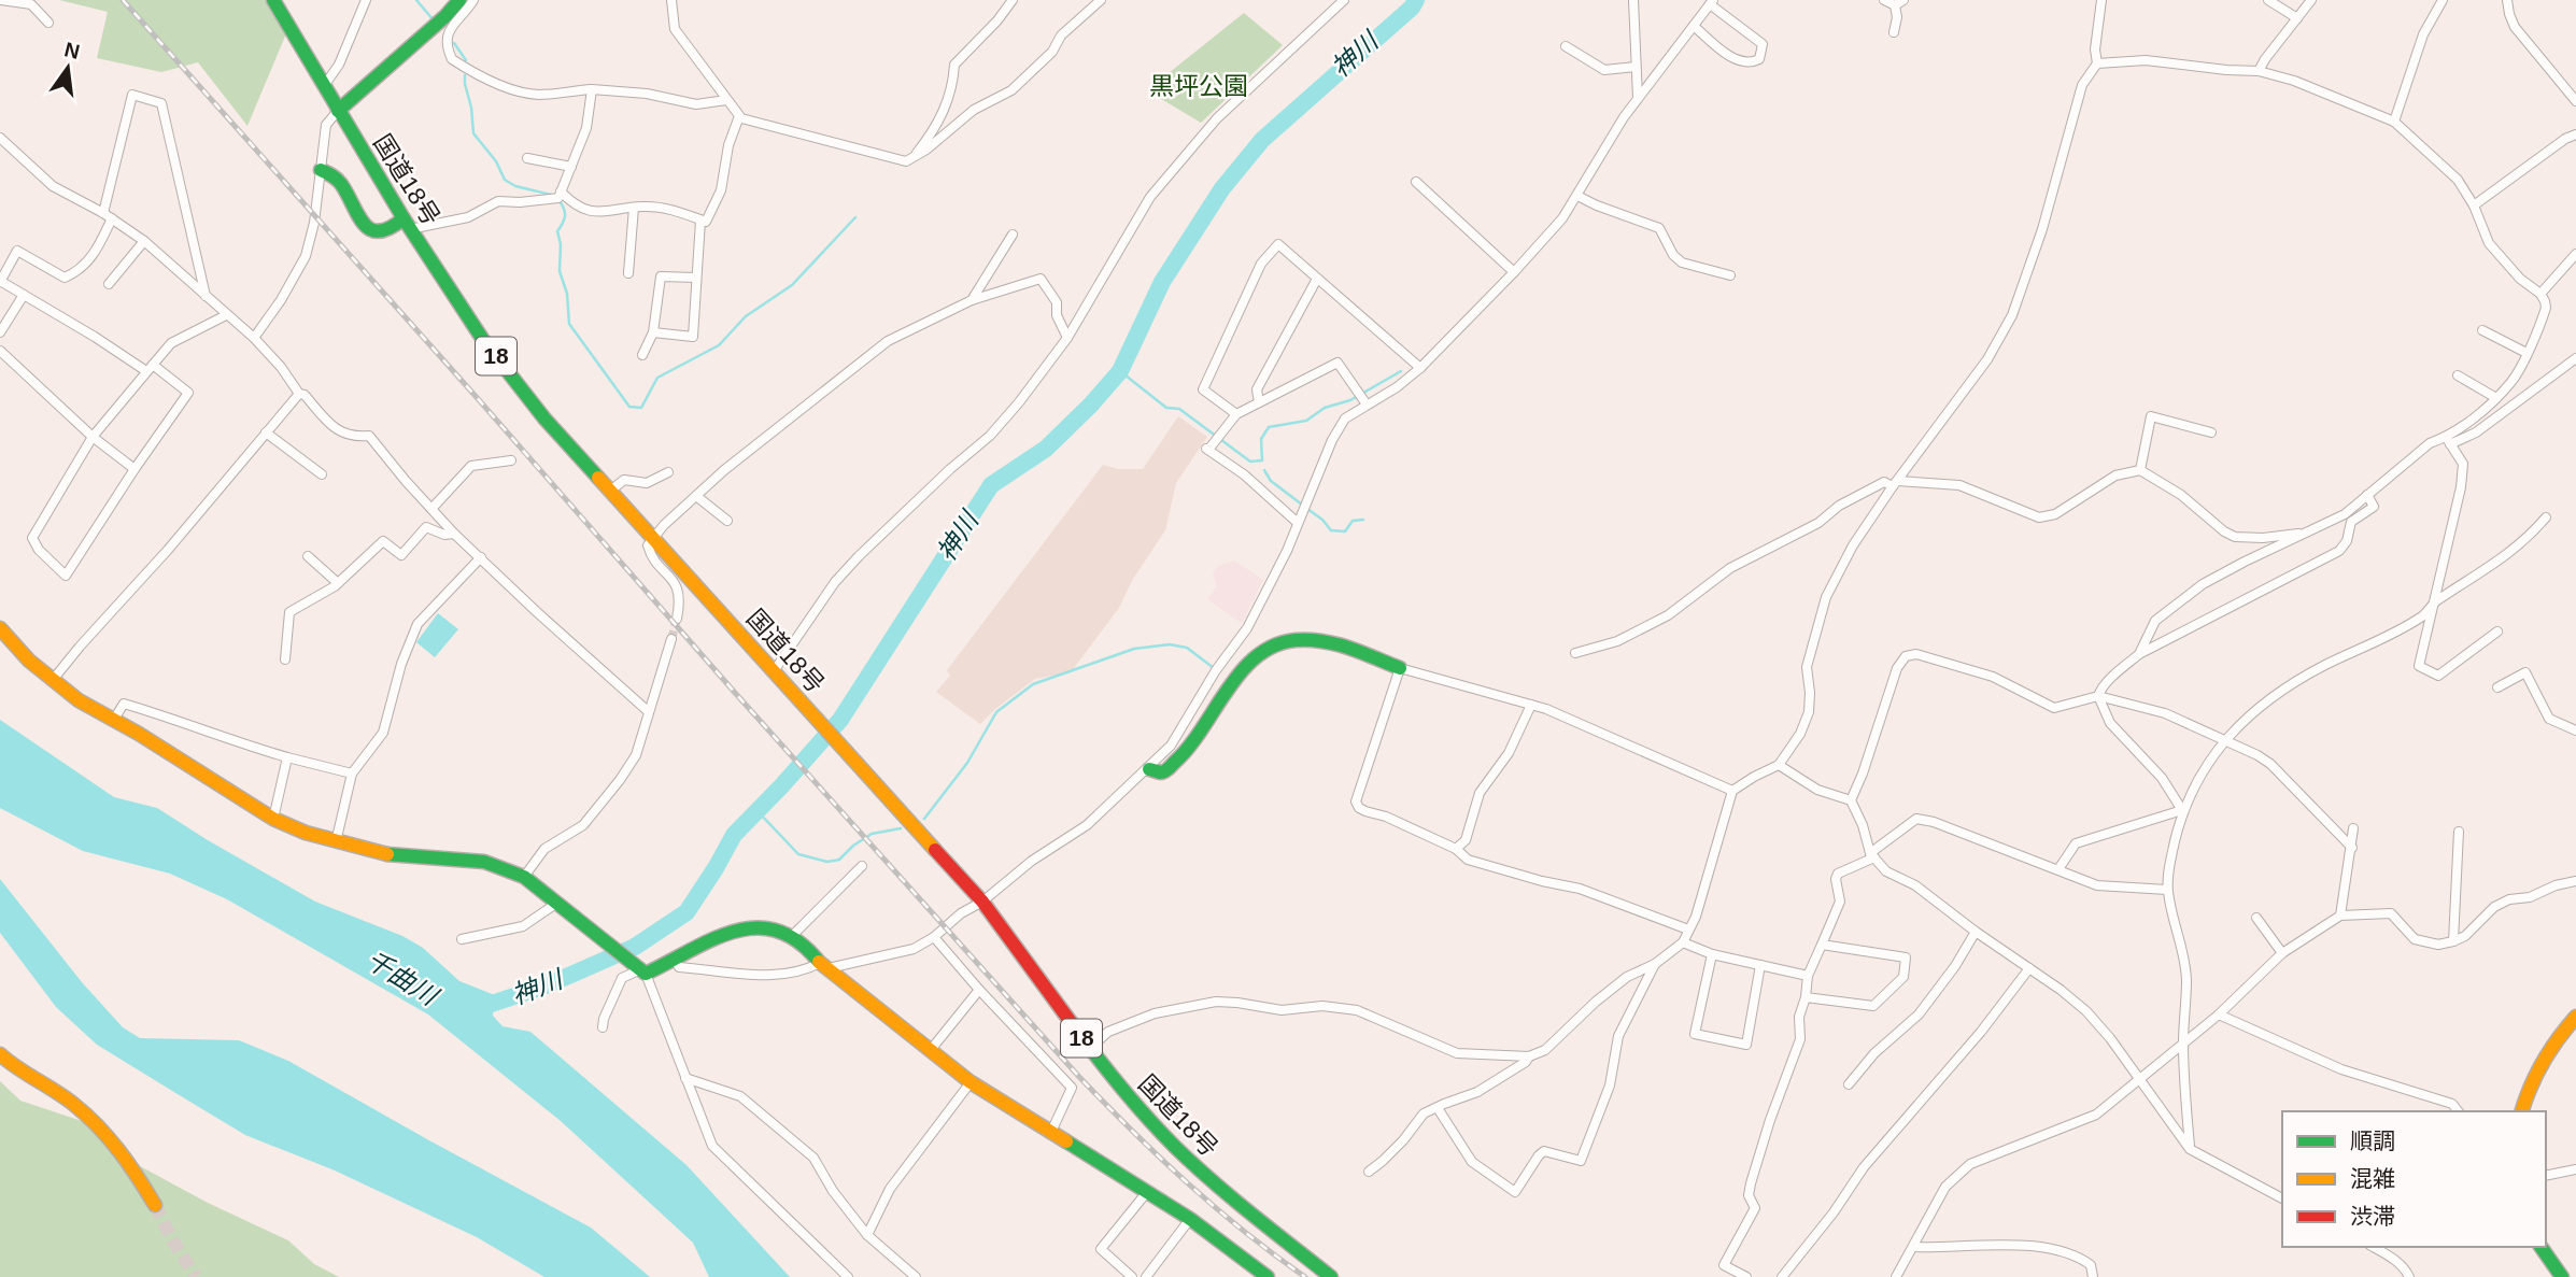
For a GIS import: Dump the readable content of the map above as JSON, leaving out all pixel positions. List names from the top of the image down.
{
  "streets": {
    "main road": ["国道18号", "18"]
  },
  "water": ["神川", "千曲川"],
  "parks": ["黒坪公園"],
  "legend": ["順調", "混雑", "渋滞"],
  "north": "top"
}
